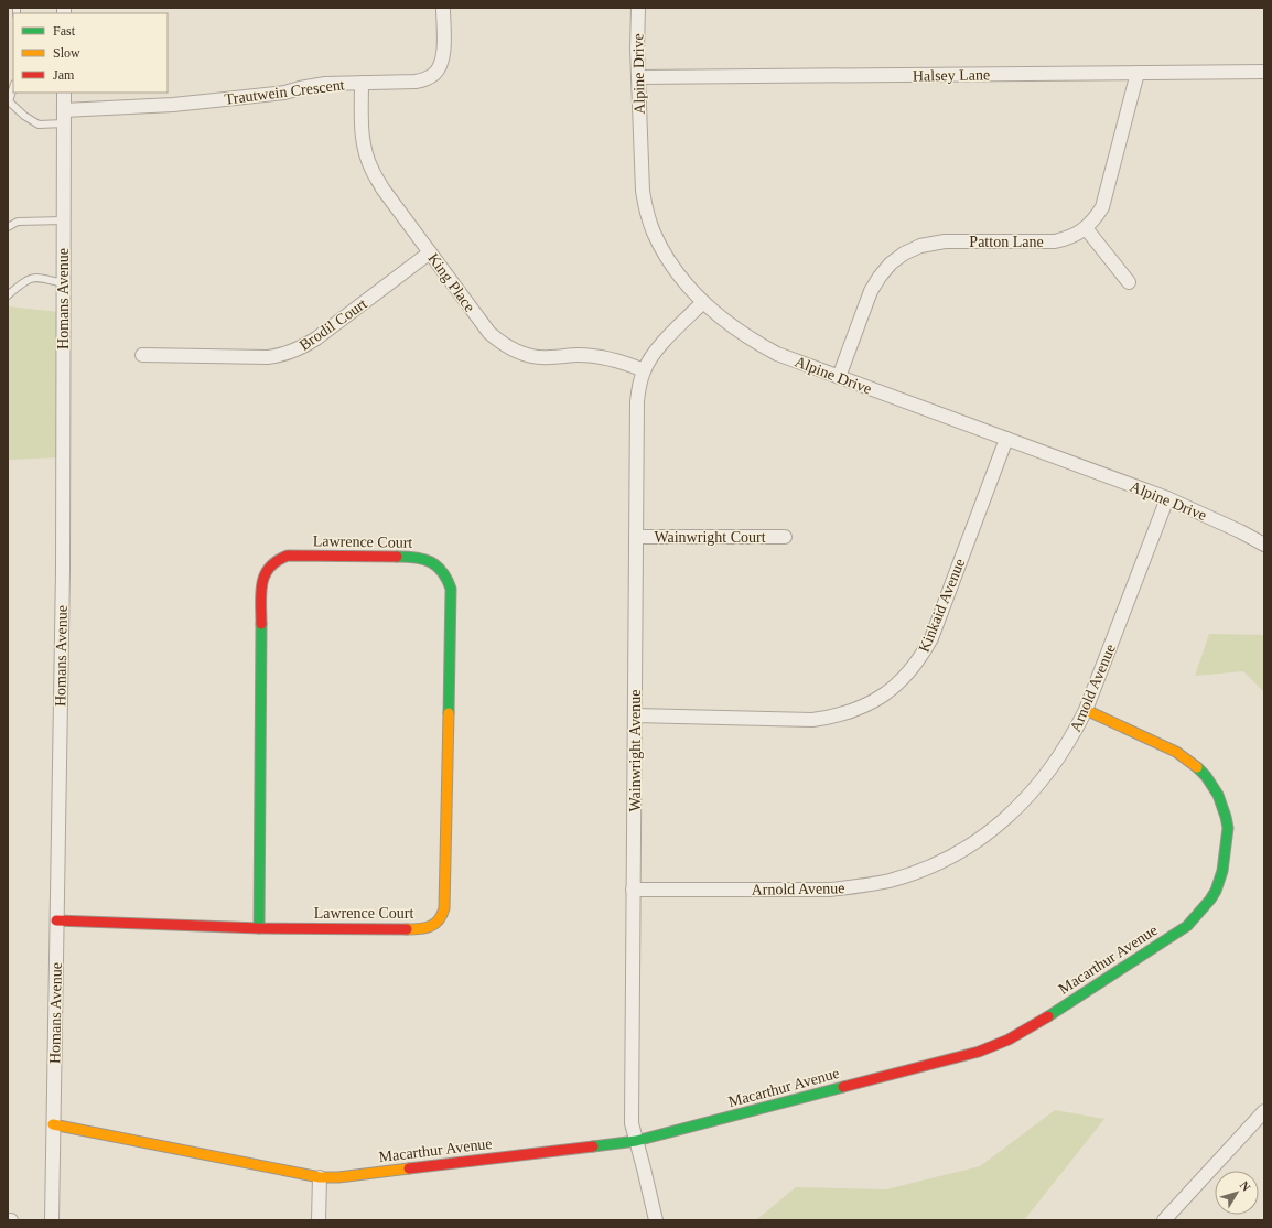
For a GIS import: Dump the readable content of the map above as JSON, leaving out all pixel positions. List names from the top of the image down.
{
  "streets": {
    "street": [
      "Alpine Drive",
      "Halsey Lane",
      "Trautwein Crescent",
      "Patton Lane",
      "King Place",
      "Homans Avenue",
      "Brodil Court",
      "Wainwright Court",
      "Lawrence Court",
      "Kinkaid Avenue",
      "Arnold Avenue",
      "Wainwright Avenue",
      "Macarthur Avenue"
    ]
  },
  "crossings": [
    ["Alpine Drive", "Halsey Lane"],
    ["Alpine Drive", "Patton Lane"],
    ["Alpine Drive", "Kinkaid Avenue"],
    ["Alpine Drive", "Arnold Avenue"],
    ["Alpine Drive", "Wainwright Avenue"],
    ["Halsey Lane", "Patton Lane"],
    ["Trautwein Crescent", "King Place"],
    ["Trautwein Crescent", "Homans Avenue"],
    ["King Place", "Brodil Court"],
    ["King Place", "Wainwright Avenue"],
    ["Homans Avenue", "Lawrence Court"],
    ["Homans Avenue", "Macarthur Avenue"],
    ["Wainwright Court", "Wainwright Avenue"],
    ["Kinkaid Avenue", "Wainwright Avenue"],
    ["Arnold Avenue", "Wainwright Avenue"],
    ["Arnold Avenue", "Macarthur Avenue"],
    ["Wainwright Avenue", "Macarthur Avenue"]
  ],
  "legend": ["Fast", "Slow", "Jam"],
  "north": "top right"
}
